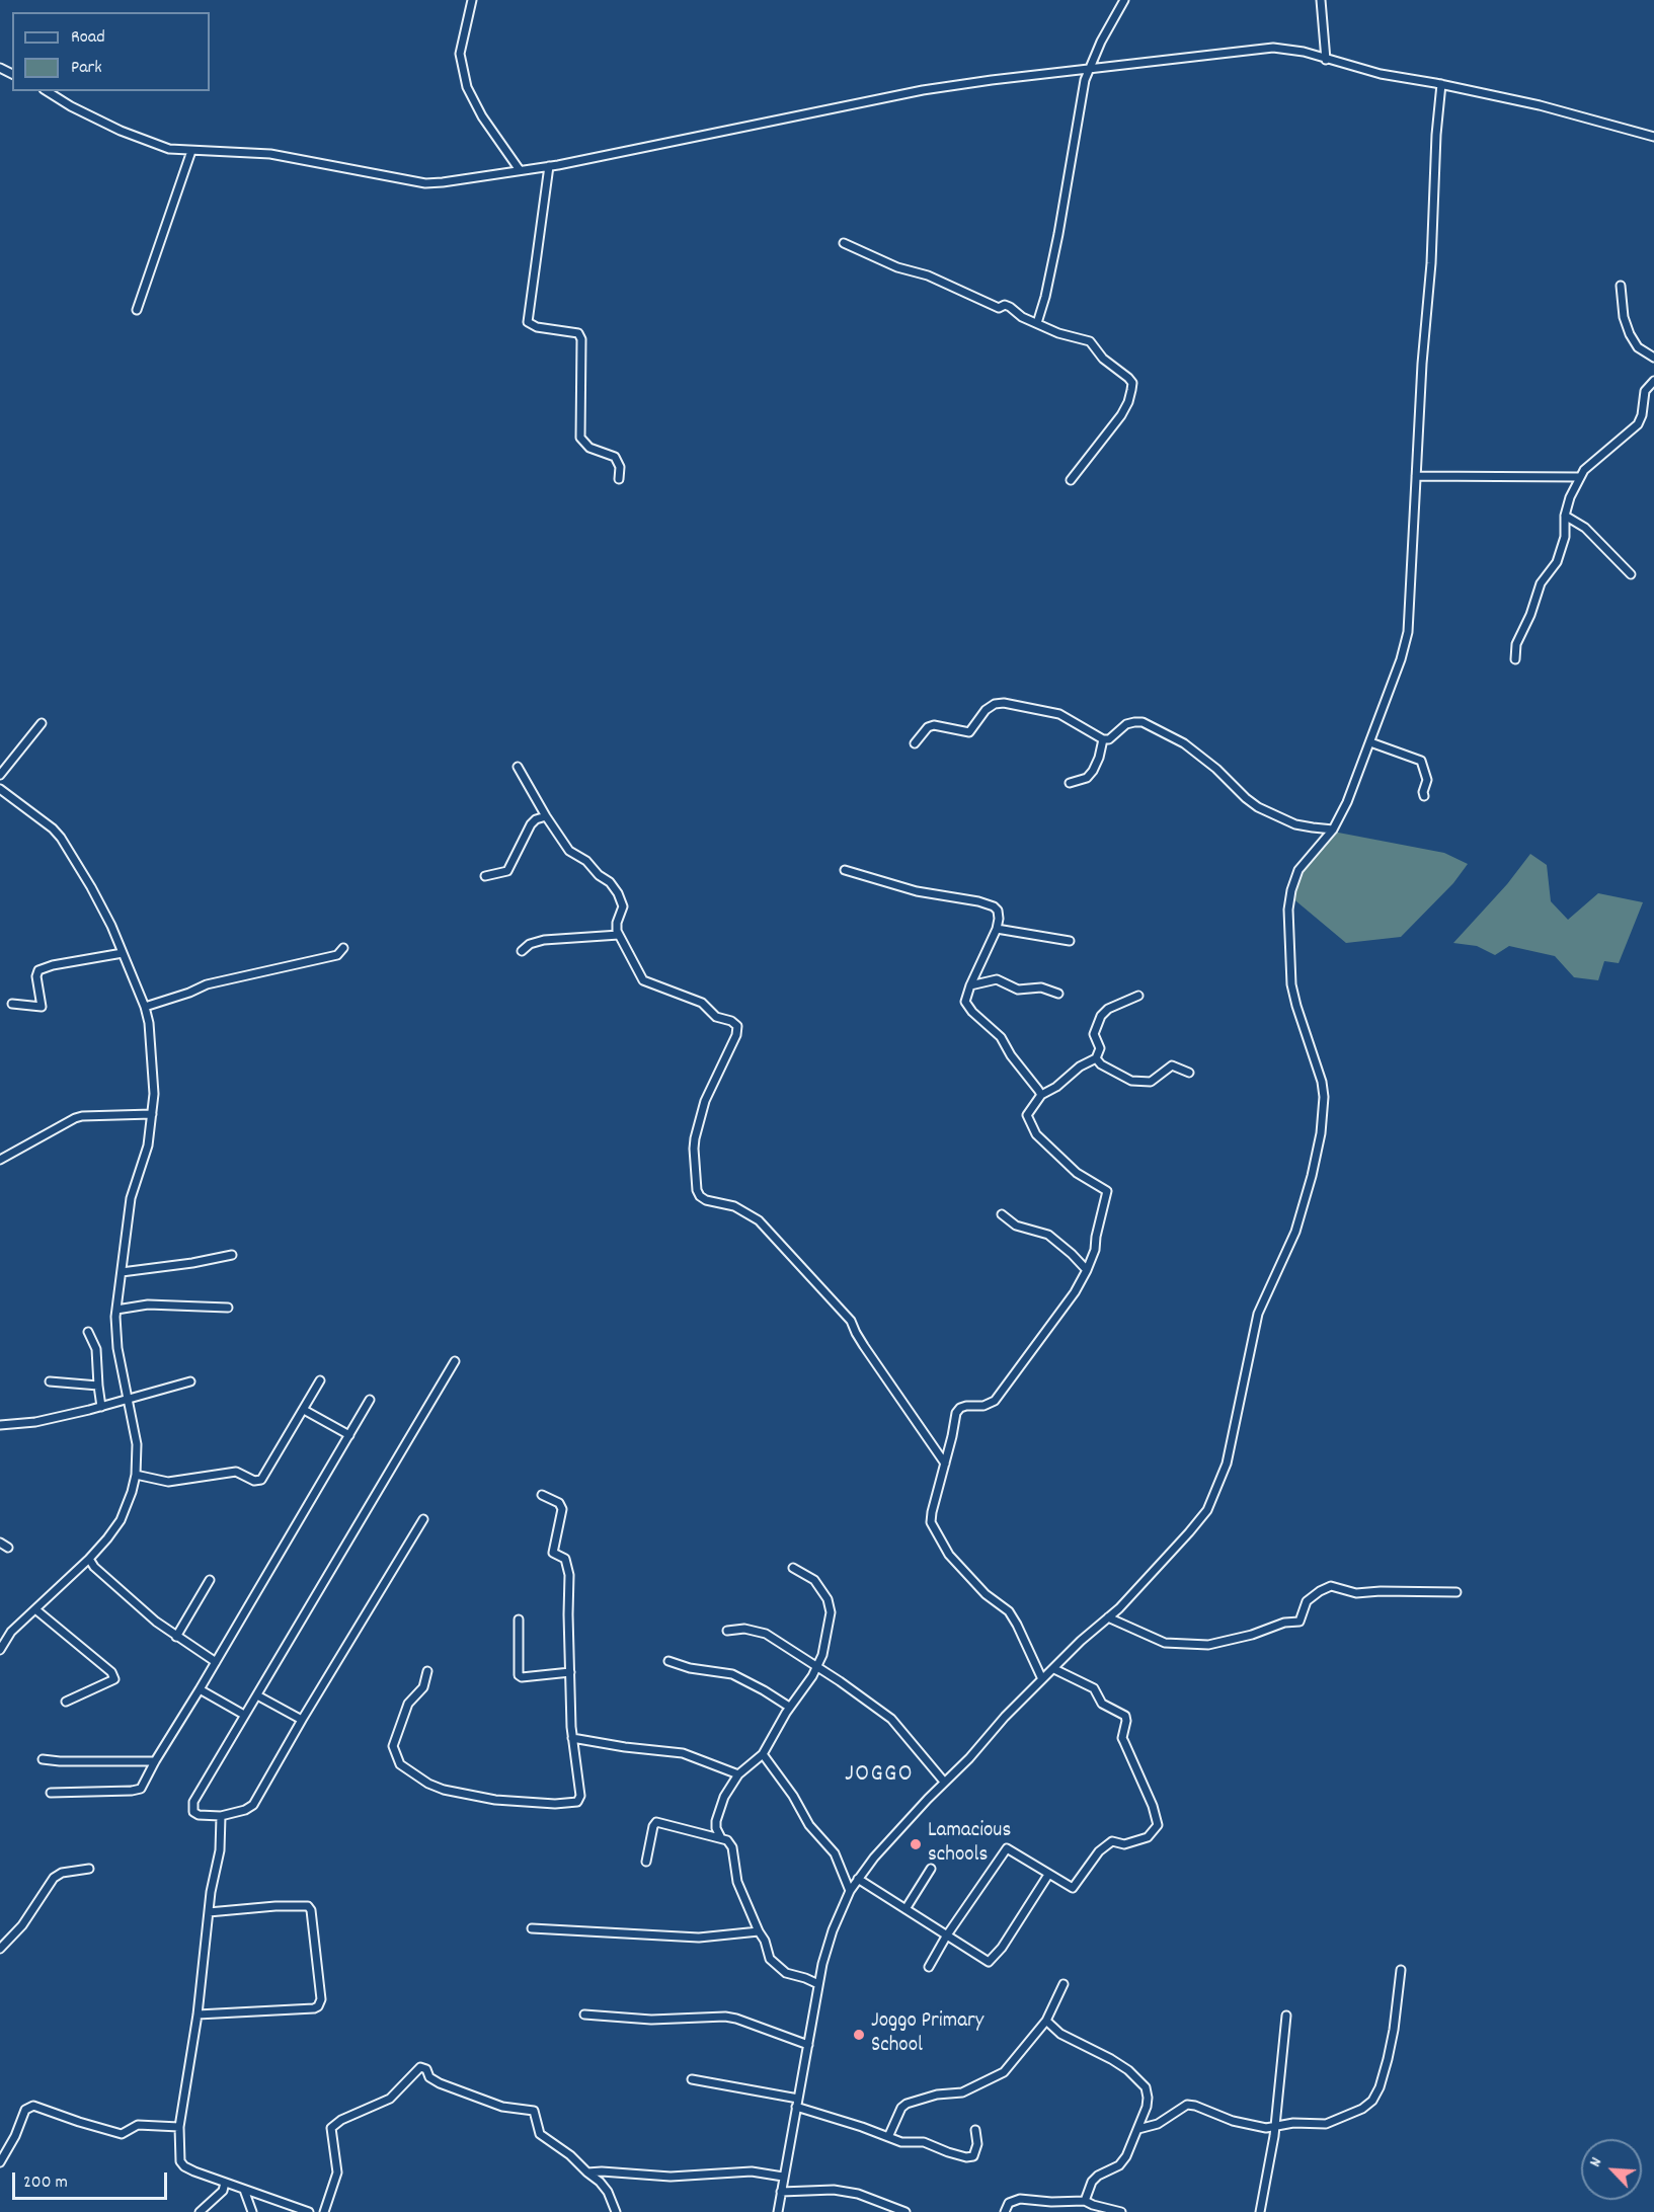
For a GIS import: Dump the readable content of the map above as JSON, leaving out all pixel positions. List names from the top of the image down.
{
  "districts": ["JOGGO"],
  "places": ["Lamacious schools", "Joggo Primary School"],
  "legend": ["Road", "Park"],
  "scale_bar": "200 m",
  "north": "top left"
}
